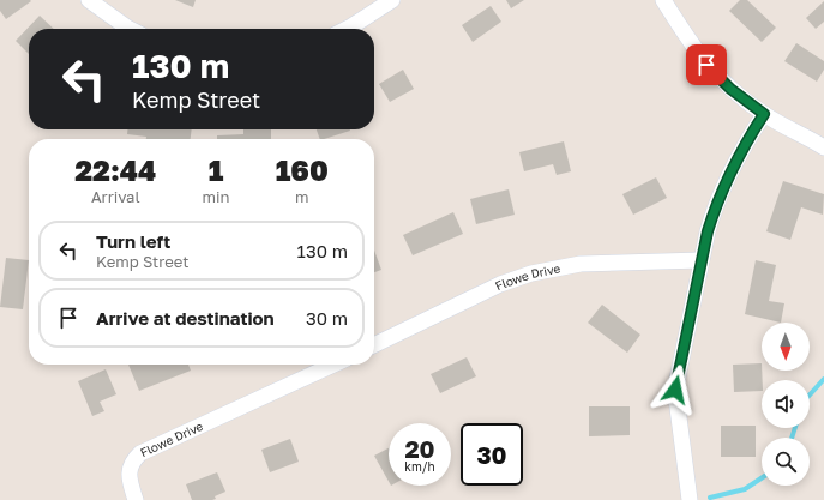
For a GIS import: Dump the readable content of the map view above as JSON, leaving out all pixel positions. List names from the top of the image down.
{
  "streets": {
    "street": ["Flowe Drive"]
  },
  "north": "bottom",
  "page": {
    "turn": ["130 m", "Kemp Street"],
    "eta": [
      "22:44",
      "Arrival",
      "1",
      "min",
      "160",
      "m"
    ],
    "list": [
      {
        "name": "Turn left",
        "note": "Kemp Street",
        "value": "130 m"
      },
      {
        "name": "Arrive at destination",
        "value": "30 m"
      }
    ],
    "speed": "20 km/h",
    "limit": "30"
  }
}
